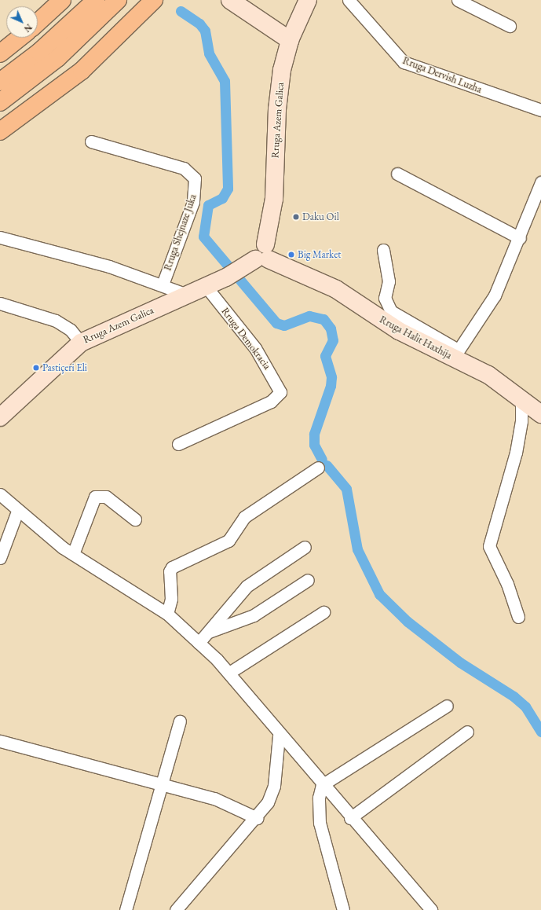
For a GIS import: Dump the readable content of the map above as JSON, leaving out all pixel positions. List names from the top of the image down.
{
  "streets": {
    "main road": ["Rruga Azem Galica", "Rruga Halit Haxhija"],
    "street": ["Rruga Dervish Luzha", "Rruga Shejnaze Juka", "Rruga Demokracia"]
  },
  "crossings": [
    ["Rruga Azem Galica", "Rruga Shejnaze Juka"],
    ["Rruga Azem Galica", "Rruga Halit Haxhija"],
    ["Rruga Azem Galica", "Rruga Demokracia"]
  ],
  "places": ["Daku Oil", "Big Market", "Pastiçeri Eli"],
  "north": "bottom right"
}
